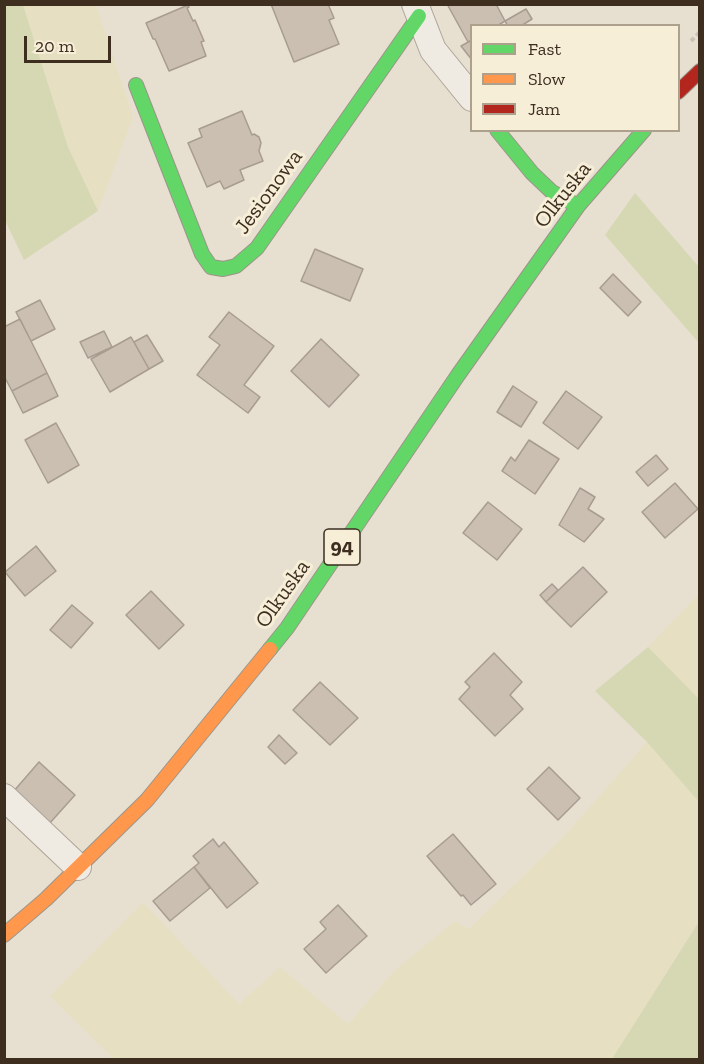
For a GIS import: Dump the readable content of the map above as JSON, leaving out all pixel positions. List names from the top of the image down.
{
  "streets": {
    "main road": ["Jesionowa", "Olkuska", "94"]
  },
  "legend": ["Fast", "Slow", "Jam"],
  "scale_bar": "20 m"
}
